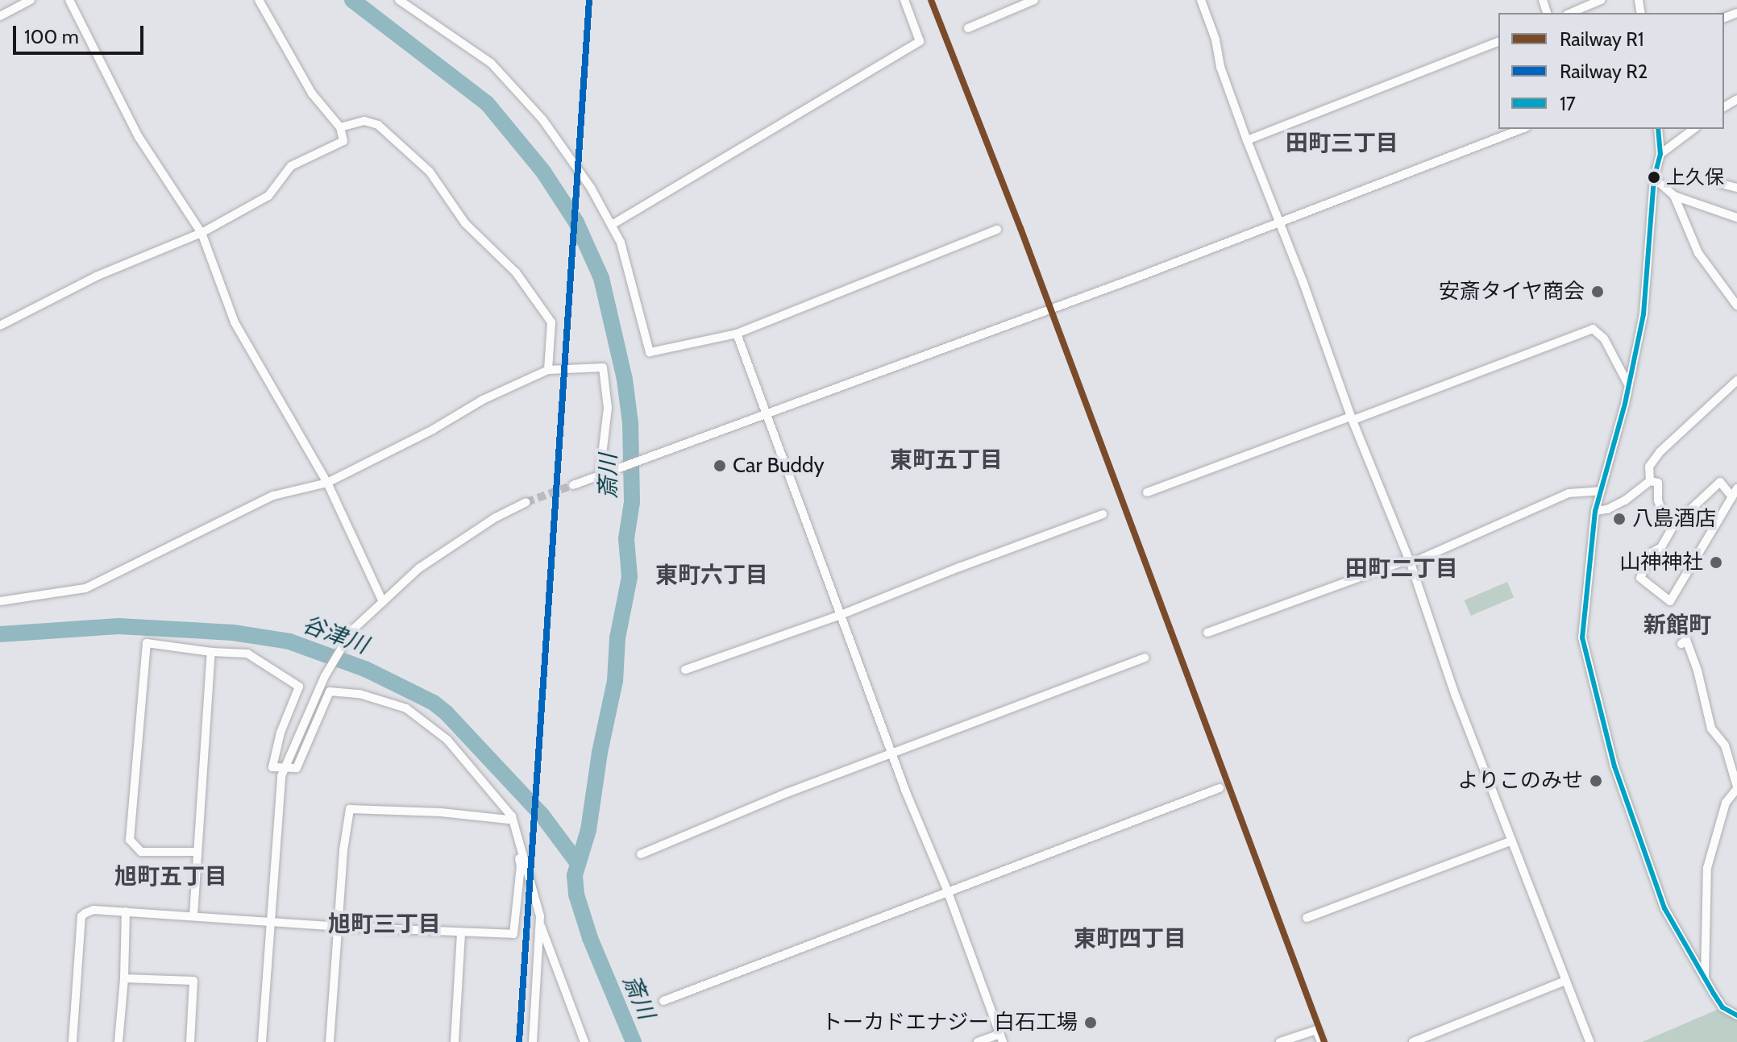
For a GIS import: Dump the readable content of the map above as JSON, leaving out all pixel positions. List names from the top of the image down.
{
  "districts": [
    "田町三丁目",
    "東町五丁目",
    "田町二丁目",
    "東町六丁目",
    "新館町",
    "旭町五丁目",
    "旭町三丁目",
    "東町四丁目"
  ],
  "water": ["斎川", "谷津川"],
  "places": [
    "上久保",
    "安斎タイヤ商会",
    "Car Buddy",
    "八島酒店",
    "山神神社",
    "よりこのみせ",
    "トーカドエナジー 白石工場"
  ],
  "lines": ["rail line R1", "rail line R2", "transit line 17"],
  "legend": ["Railway R1", "Railway R2", "17"],
  "scale_bar": "100 m"
}
